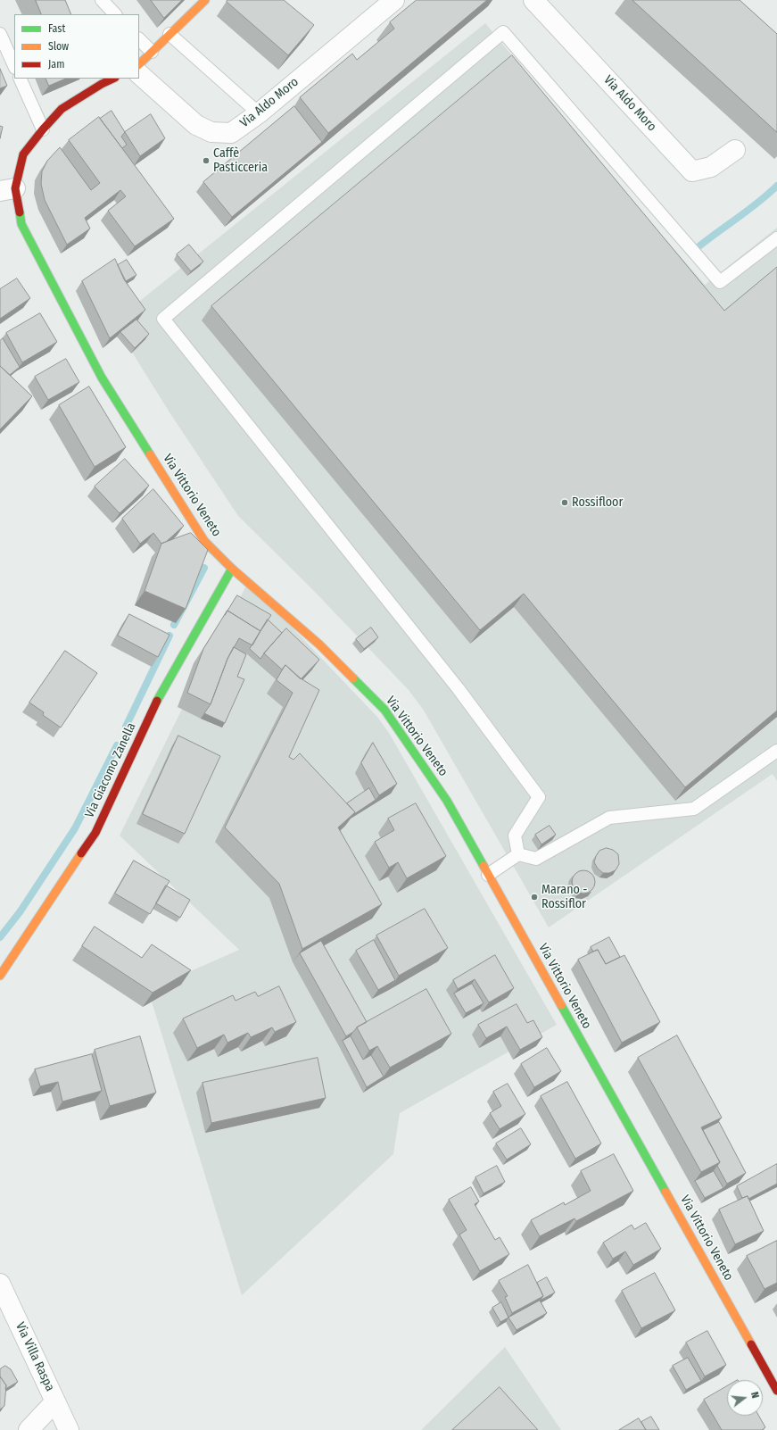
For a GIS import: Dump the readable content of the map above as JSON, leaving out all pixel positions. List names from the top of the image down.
{
  "streets": {
    "street": [
      "Via Aldo Moro",
      "Via Vittorio Veneto",
      "Via Giacomo Zanella",
      "Via Villa Raspa"
    ]
  },
  "crossings": [
    ["Via Vittorio Veneto", "Via Giacomo Zanella"]
  ],
  "places": ["Caffè Pasticceria", "Rossifloor", "Marano - Rossiflor"],
  "legend": ["Fast", "Slow", "Jam"],
  "north": "right"
}
